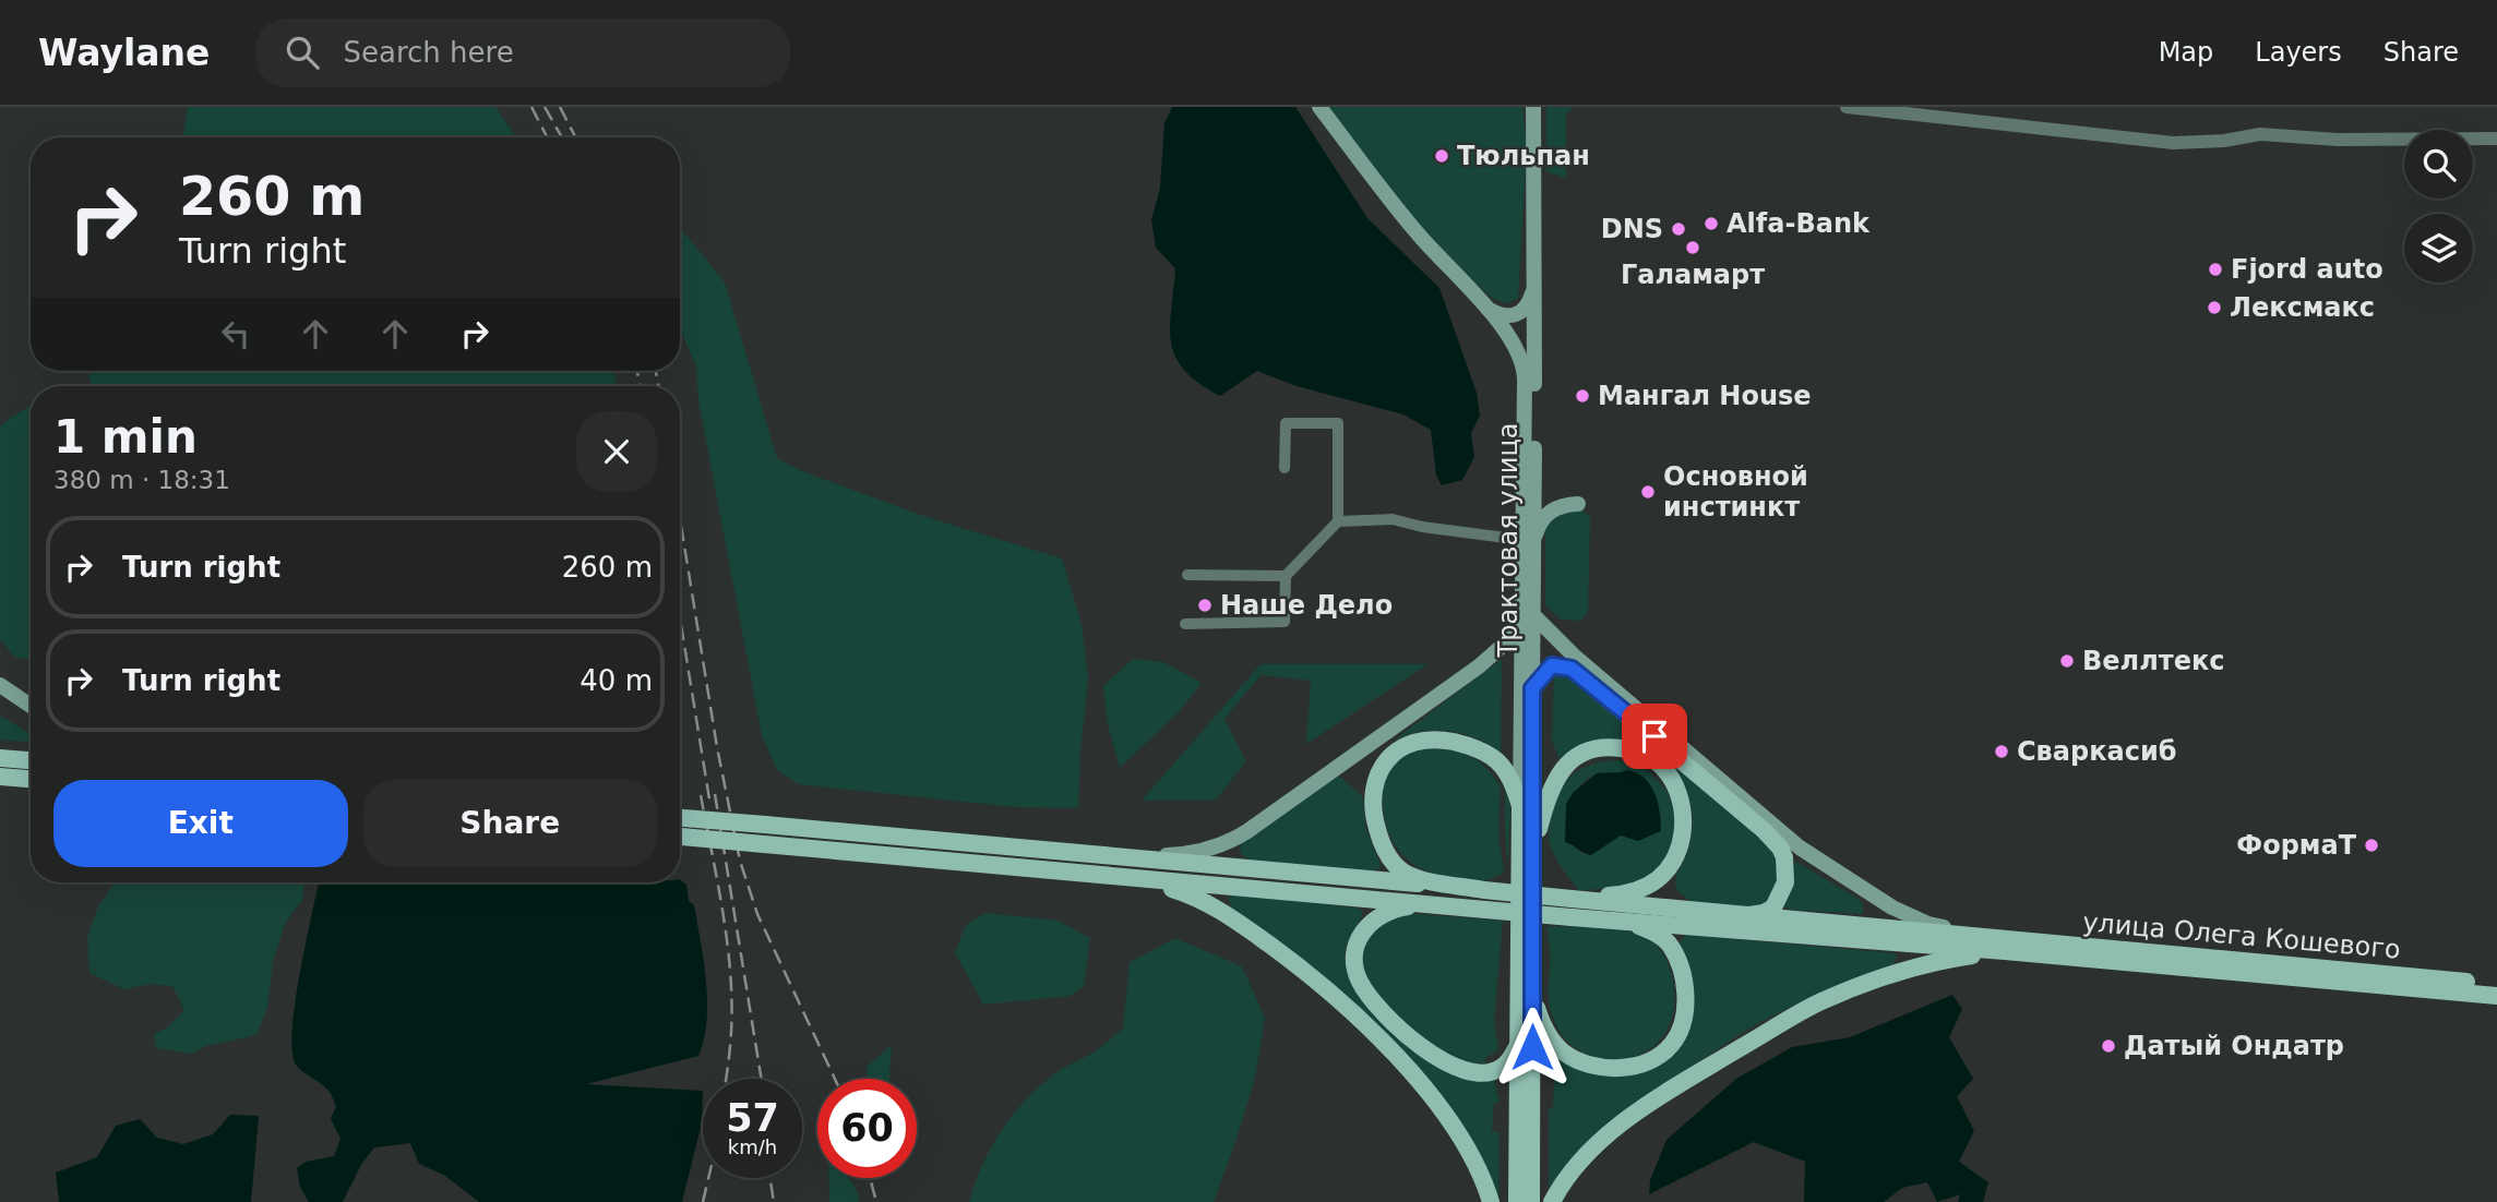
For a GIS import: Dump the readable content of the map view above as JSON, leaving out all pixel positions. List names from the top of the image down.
{
  "streets": {
    "main road": ["Трактовая улица", "улица Олега Кошевого"]
  },
  "places": [
    "Тюльпан",
    "Alfa-Bank",
    "DNS",
    "Галамарт",
    "Fjord auto",
    "Лексмакс",
    "Мангал House",
    "Основной инстинкт",
    "Наше Дело",
    "Веллтекс",
    "Сваркаcиб",
    "ФормаТ",
    "Датый Ондатр"
  ],
  "page": {
    "header": "Waylane",
    "search": "Search here",
    "nav": ["Map", "Layers", "Share"],
    "turn": ["260 m", "Turn right"],
    "heading": ["1 min", "380 m · 18:31"],
    "list": [
      {
        "name": "Turn right",
        "value": "260 m"
      },
      {
        "name": "Turn right",
        "value": "40 m"
      }
    ],
    "buttons": ["Exit", "Share"],
    "speed": "57 km/h",
    "limit": "60"
  }
}
